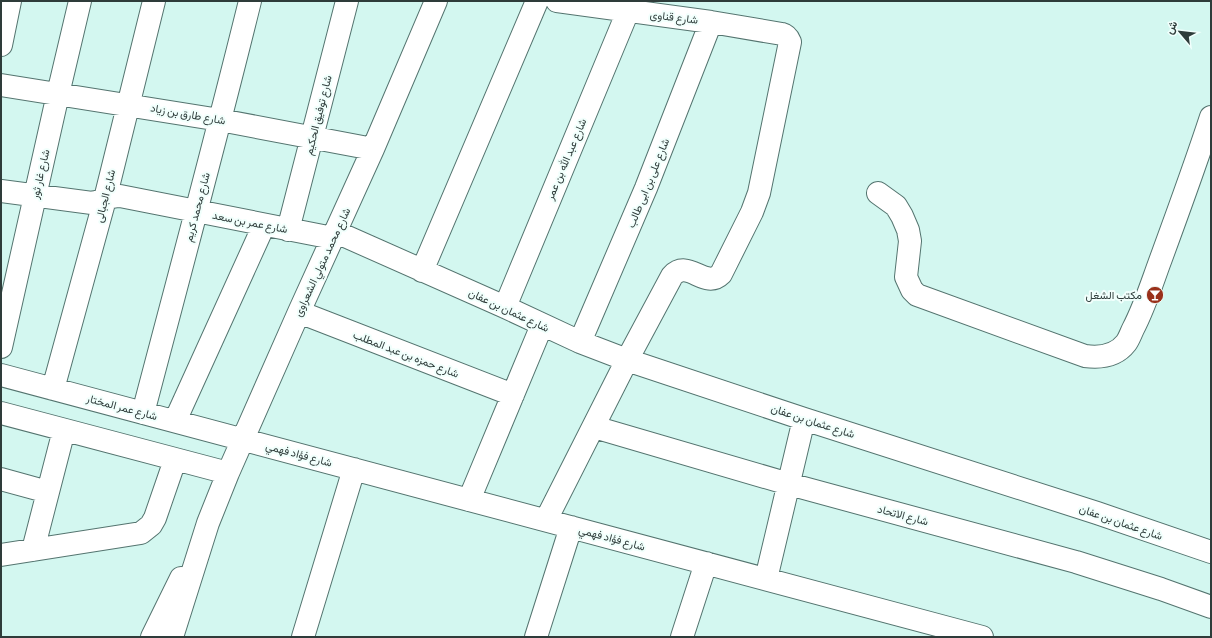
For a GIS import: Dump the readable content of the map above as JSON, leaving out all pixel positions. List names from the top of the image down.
{
  "streets": {
    "street": [
      "شارع قناوى",
      "شارع طارق بن زياد",
      "شارع توفيق الحكيم",
      "شارع عبد الله بن عمر",
      "شارع غار ثور",
      "شارع على بن ابى طالب",
      "شارع الجبالى",
      "شارع محمد كريم",
      "شارع عمر بن سعد",
      "شارع محمد متولي الشعراوى",
      "شارع عثمان بن عفان",
      "شارع حمزه بن عبد المطلب",
      "شارع عمر المختار",
      "شارع فؤاد فهمي",
      "شارع الاتحاد"
    ]
  },
  "crossings": [
    ["شارع قناوى", "شارع عبد الله بن عمر"],
    ["شارع قناوى", "شارع على بن ابى طالب"],
    ["شارع قناوى", "شارع عثمان بن عفان"],
    ["شارع طارق بن زياد", "شارع توفيق الحكيم"],
    ["شارع طارق بن زياد", "شارع غار ثور"],
    ["شارع طارق بن زياد", "شارع الجبالى"],
    ["شارع طارق بن زياد", "شارع محمد كريم"],
    ["شارع طارق بن زياد", "شارع محمد متولي الشعراوى"],
    ["شارع توفيق الحكيم", "شارع عمر بن سعد"],
    ["شارع عبد الله بن عمر", "شارع عثمان بن عفان"],
    ["شارع غار ثور", "شارع عمر بن سعد"],
    ["شارع على بن ابى طالب", "شارع عثمان بن عفان"],
    ["شارع الجبالى", "شارع عمر بن سعد"],
    ["شارع الجبالى", "شارع عمر المختار"],
    ["شارع محمد كريم", "شارع عمر بن سعد"],
    ["شارع محمد كريم", "شارع عمر المختار"],
    ["شارع عمر بن سعد", "شارع محمد متولي الشعراوى"],
    ["شارع عمر بن سعد", "شارع عثمان بن عفان"],
    ["شارع محمد متولي الشعراوى", "شارع عثمان بن عفان"],
    ["شارع محمد متولي الشعراوى", "شارع حمزه بن عبد المطلب"],
    ["شارع محمد متولي الشعراوى", "شارع عمر المختار"],
    ["شارع محمد متولي الشعراوى", "شارع فؤاد فهمي"],
    ["شارع عمر المختار", "شارع فؤاد فهمي"]
  ],
  "places": {
    "bar": ["مكتب الشغل"]
  },
  "north": "top left"
}
